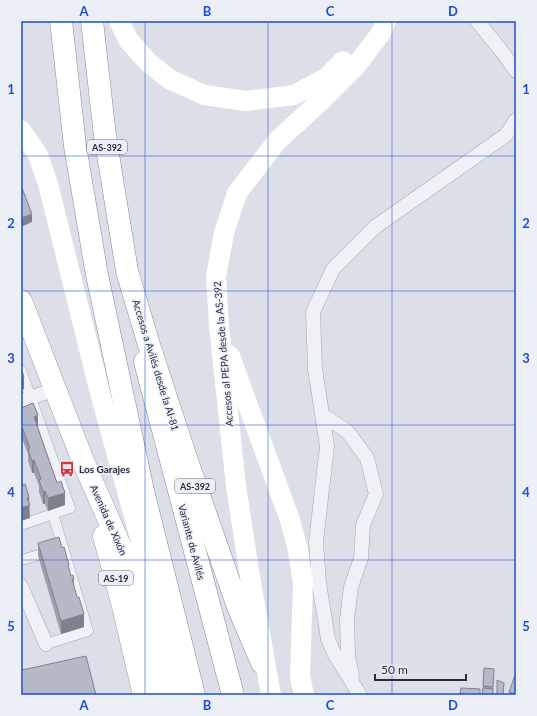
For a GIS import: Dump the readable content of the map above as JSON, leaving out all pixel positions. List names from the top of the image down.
{
  "streets": {
    "main road": [
      "AS-392",
      "Accesos al PEPA desde la AS-392",
      "Accesos a Avilés desde la AI-81",
      "Avenida de Xixón",
      "Variante de Avilés",
      "AS-19"
    ]
  },
  "crossings": [
    ["Accesos a Avilés desde la AI-81", "Variante de Avilés"]
  ],
  "places": {
    "bus stop": ["Los Garajes"]
  },
  "scale_bar": "50 m",
  "grid": {
    "columns": [
      "A",
      "B",
      "C",
      "D"
    ],
    "rows": [
      "1",
      "2",
      "3",
      "4",
      "5"
    ]
  }
}
